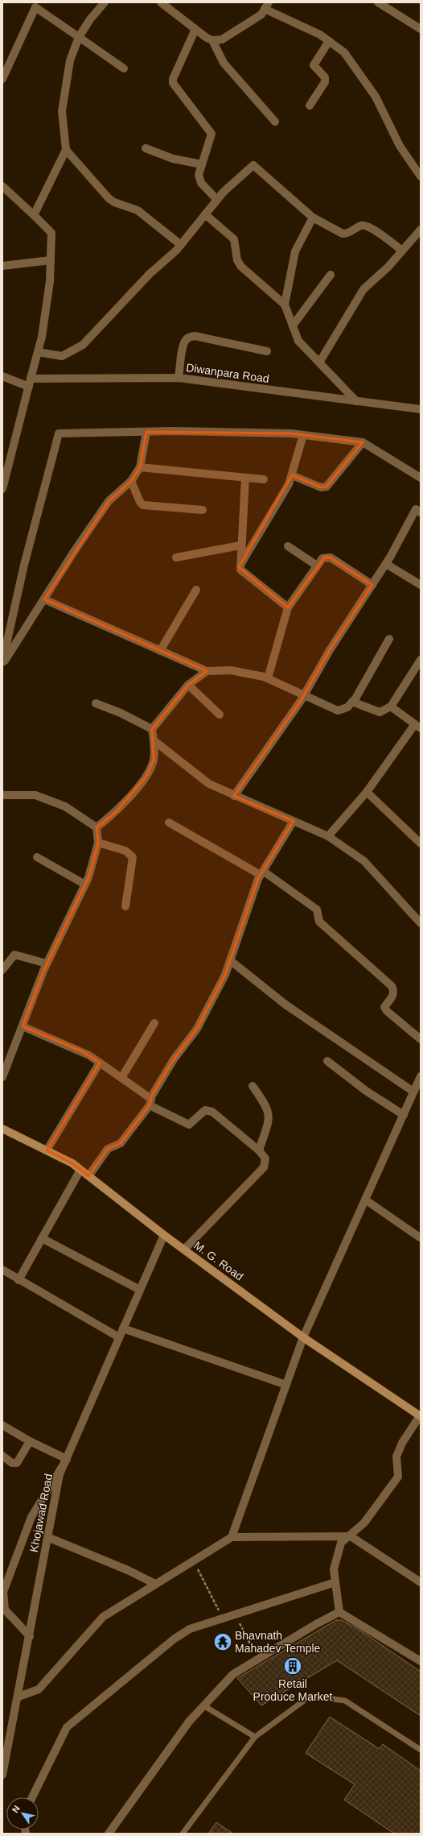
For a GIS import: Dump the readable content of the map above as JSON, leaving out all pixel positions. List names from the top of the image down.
{
  "streets": {
    "main road": ["M. G. Road"],
    "street": ["Diwanpara Road", "Khojawad Road"]
  },
  "crossings": [
    ["M. G. Road", "Khojawad Road"]
  ],
  "places": {
    "temple": ["Bhavnath Mahadev Temple"],
    "building": ["Retail Produce Market"]
  },
  "north": "top left"
}
